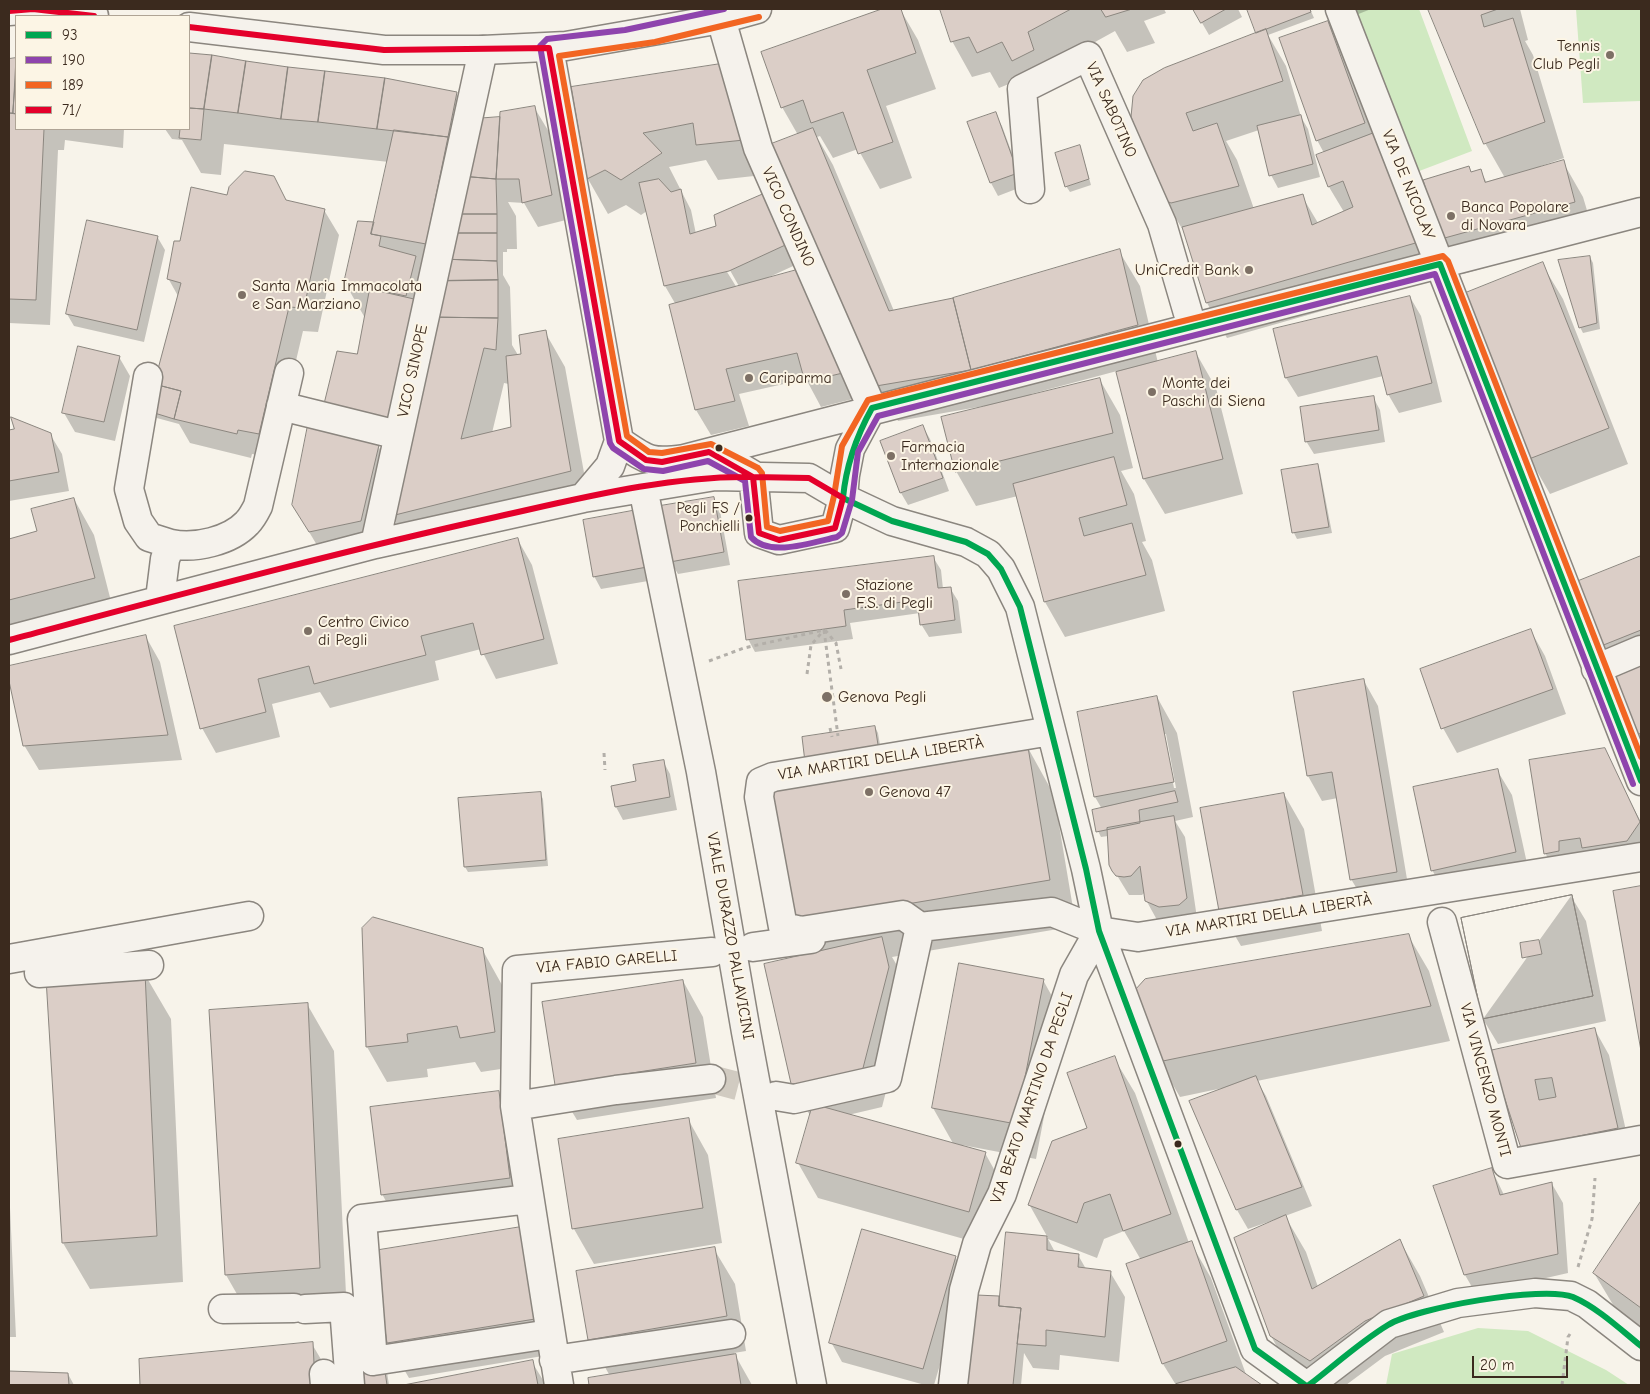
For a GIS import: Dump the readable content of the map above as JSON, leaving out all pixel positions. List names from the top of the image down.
{
  "streets": {
    "street": [
      "VIA SABOTINO",
      "VIA DE NICOLAY",
      "VICO CONDINO",
      "VICO SINOPE",
      "VIA MARTIRI DELLA LIBERTÀ",
      "VIALE DURAZZO PALLAVICINI",
      "VIA FABIO GARELLI",
      "VIA VINCENZO MONTI",
      "VIA BEATO MARTINO DA PEGLI"
    ]
  },
  "crossings": [
    ["VIA MARTIRI DELLA LIBERTÀ", "VIA BEATO MARTINO DA PEGLI"]
  ],
  "places": [
    "Tennis Club Pegli",
    "Banca Popolare di Novara",
    "UniCredit Bank",
    "Santa Maria Immacolata e San Marziano",
    "Cariparma",
    "Monte dei Paschi di Siena",
    "Farmacia Internazionale",
    "Pegli FS / Ponchielli",
    "Stazione F.S. di Pegli",
    "Centro Civico di Pegli",
    "Genova Pegli",
    "Genova 47"
  ],
  "lines": [
    "transit line 190",
    "transit line 71/",
    "transit line 189",
    "transit line 93"
  ],
  "legend": [
    "93",
    "190",
    "189",
    "71/"
  ],
  "scale_bar": "20 m"
}
